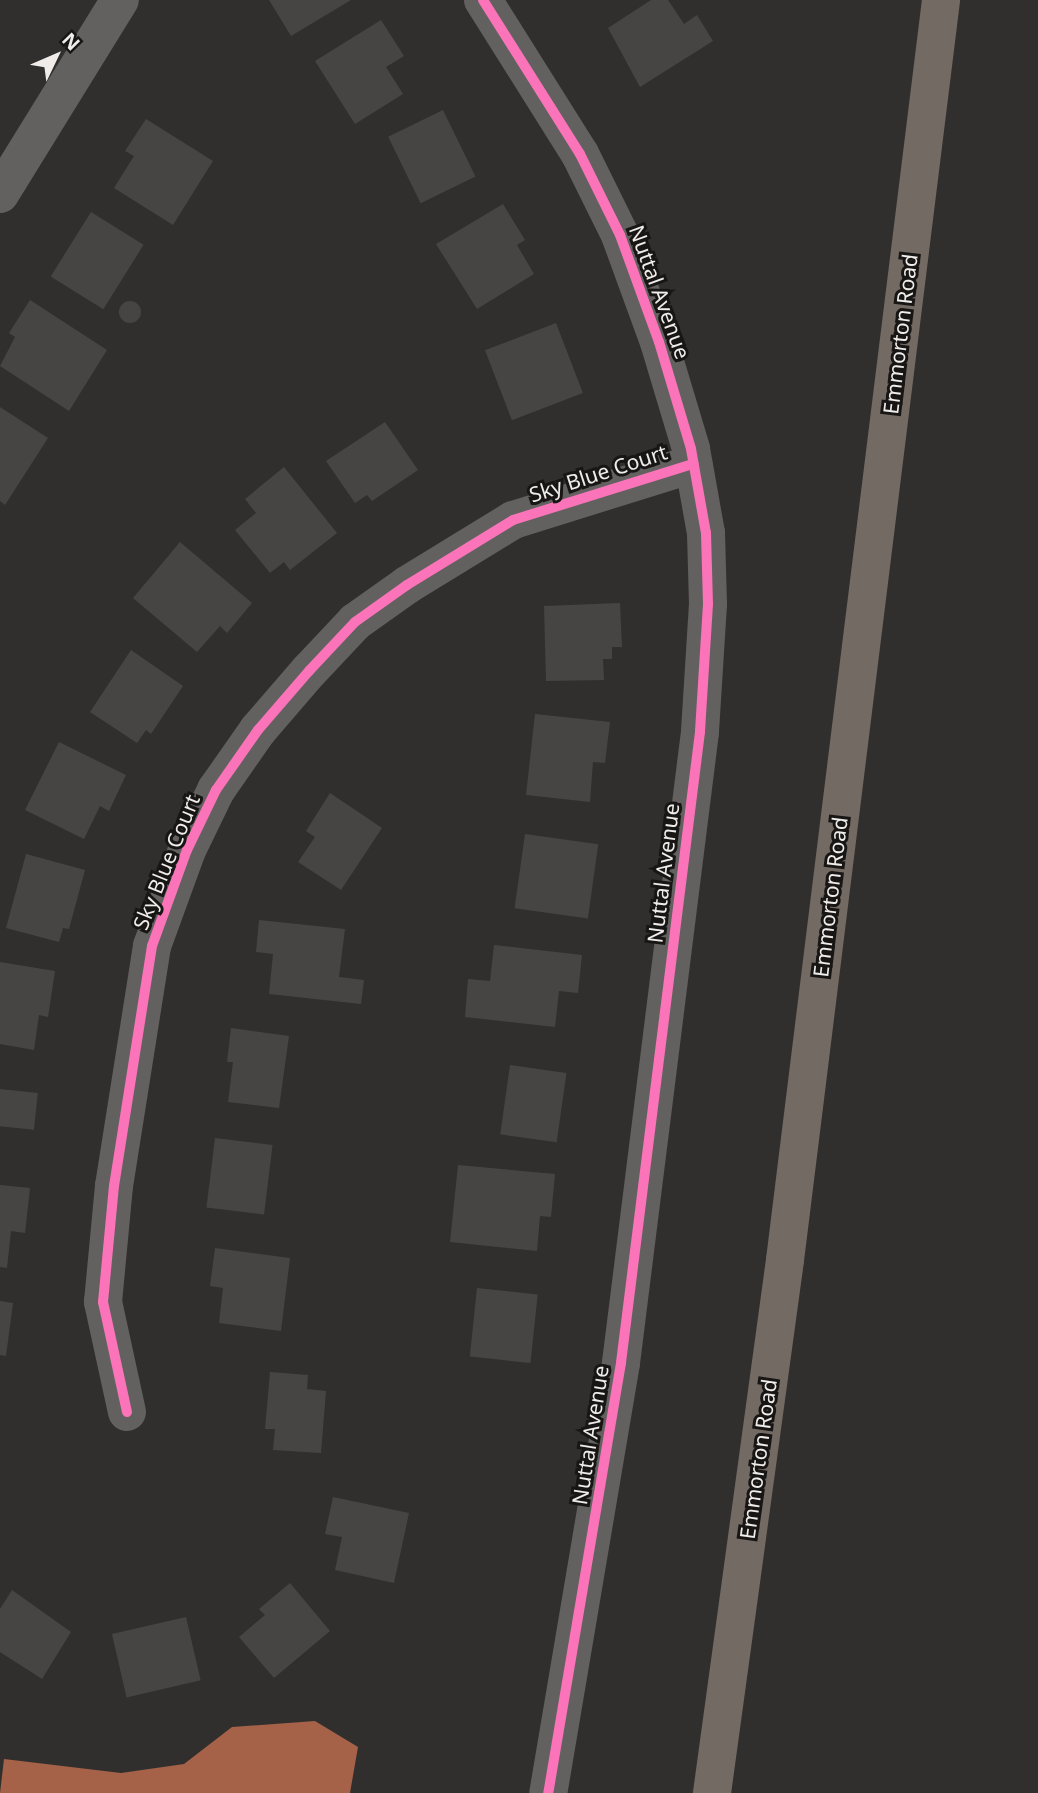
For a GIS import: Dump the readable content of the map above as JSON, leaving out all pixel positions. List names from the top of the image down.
{
  "streets": {
    "main road": ["Emmorton Road"],
    "street": ["Nuttal Avenue", "Sky Blue Court"]
  },
  "crossings": [
    ["Nuttal Avenue", "Sky Blue Court"]
  ],
  "north": "top right"
}
